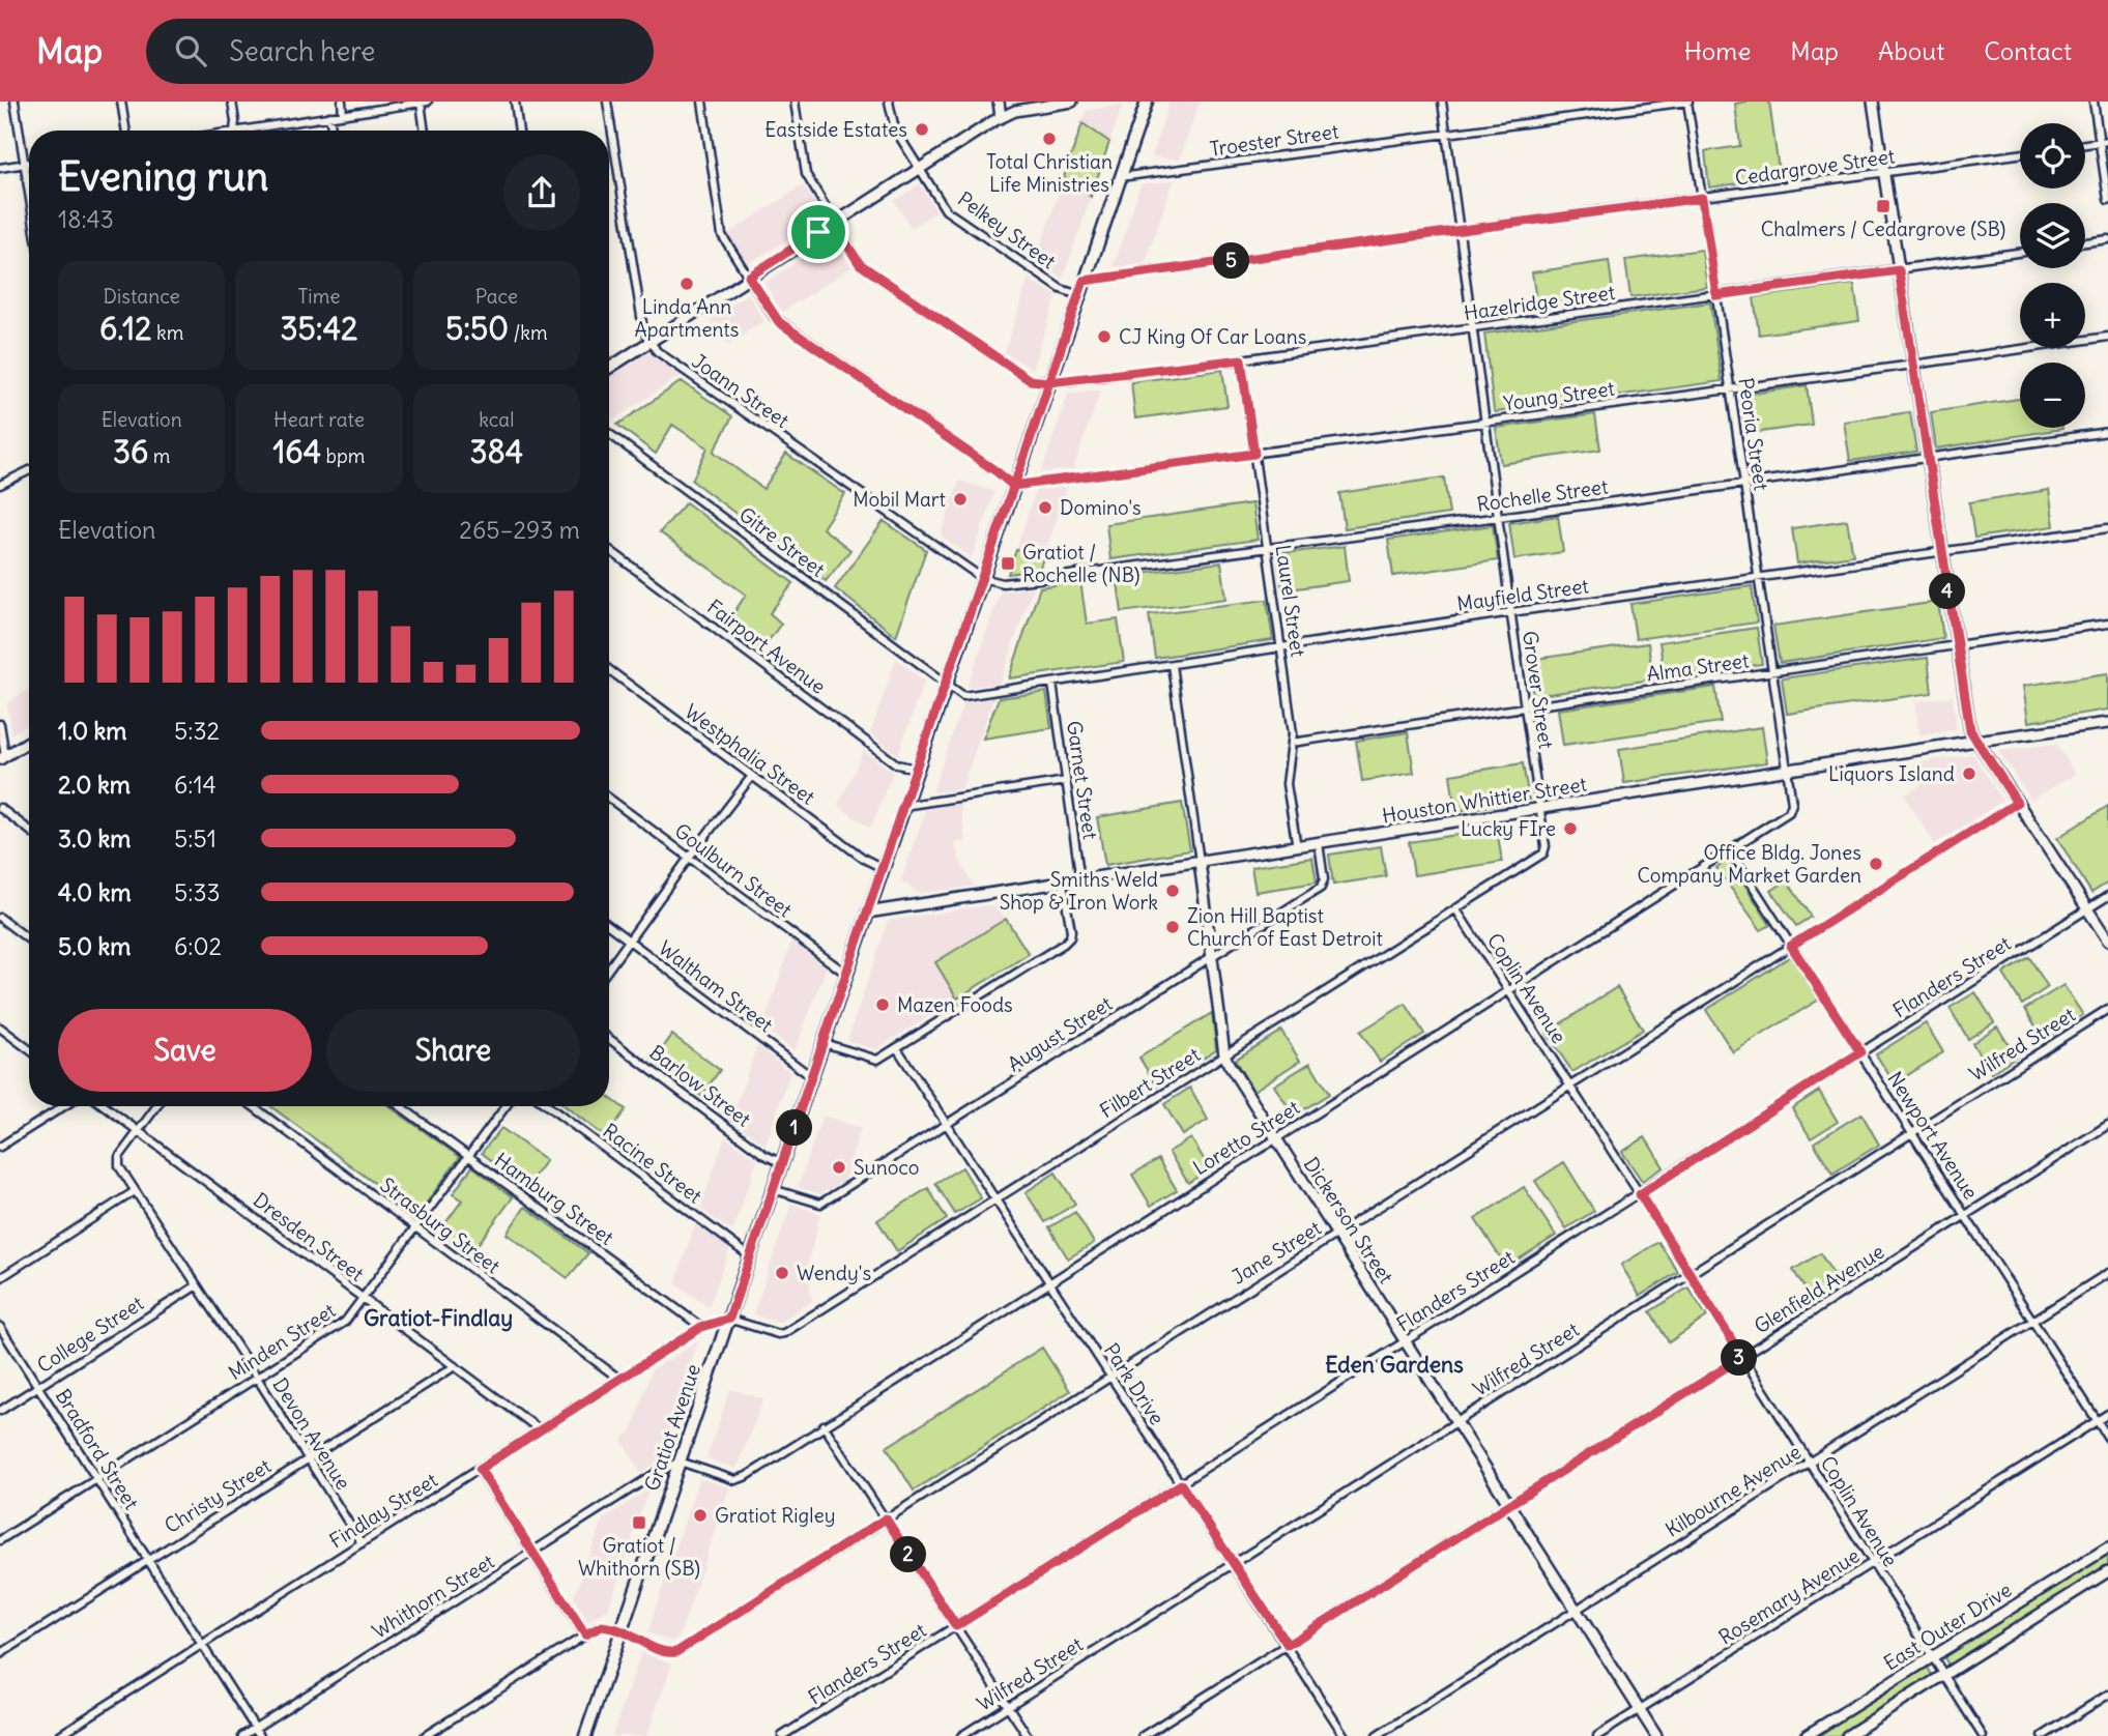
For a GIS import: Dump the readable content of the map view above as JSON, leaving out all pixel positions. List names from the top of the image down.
{
  "streets": {
    "main road": ["Gratiot Avenue"],
    "street": [
      "Troester Street",
      "Cedargrove Street",
      "Pelkey Street",
      "Hazelridge Street",
      "Joann Street",
      "Young Street",
      "Peoria Street",
      "Rochelle Street",
      "Gitre Street",
      "Mayfield Street",
      "Laurel Street",
      "Fairport Avenue",
      "Alma Street",
      "Grover Street",
      "Westphalia Street",
      "Garnet Street",
      "Houston Whittier Street",
      "Goulburn Street",
      "Flanders Street",
      "Waltham Street",
      "Coplin Avenue",
      "August Street",
      "Wilfred Street",
      "Filbert Street",
      "Barlow Street",
      "Newport Avenue",
      "Loretto Street",
      "Racine Street",
      "Hamburg Street",
      "Dickerson Street",
      "Strasburg Street",
      "Dresden Street",
      "Jane Street",
      "Glenfield Avenue",
      "College Street",
      "Minden Street",
      "Park Drive",
      "Devon Avenue",
      "Bradford Street",
      "Kilbourne Avenue",
      "Christy Street",
      "Findlay Street",
      "Whithorn Street",
      "Rosemary Avenue",
      "East Outer Drive"
    ]
  },
  "crossings": [
    ["Troester Street", "Peoria Street"],
    ["Troester Street", "Grover Street"],
    ["Troester Street", "Gratiot Avenue"],
    ["Cedargrove Street", "Peoria Street"],
    ["Cedargrove Street", "Grover Street"],
    ["Cedargrove Street", "Gratiot Avenue"],
    ["Pelkey Street", "Gratiot Avenue"],
    ["Hazelridge Street", "Peoria Street"],
    ["Hazelridge Street", "Laurel Street"],
    ["Hazelridge Street", "Grover Street"],
    ["Hazelridge Street", "Gratiot Avenue"],
    ["Joann Street", "Rochelle Street"],
    ["Joann Street", "Gratiot Avenue"],
    ["Young Street", "Peoria Street"],
    ["Young Street", "Laurel Street"],
    ["Young Street", "Grover Street"],
    ["Young Street", "Gratiot Avenue"],
    ["Peoria Street", "Rochelle Street"],
    ["Peoria Street", "Mayfield Street"],
    ["Peoria Street", "Alma Street"],
    ["Peoria Street", "Houston Whittier Street"],
    ["Peoria Street", "Loretto Street"],
    ["Rochelle Street", "Laurel Street"],
    ["Rochelle Street", "Grover Street"],
    ["Rochelle Street", "Gratiot Avenue"],
    ["Gitre Street", "Mayfield Street"],
    ["Gitre Street", "Gratiot Avenue"],
    ["Mayfield Street", "Laurel Street"],
    ["Mayfield Street", "Grover Street"],
    ["Mayfield Street", "Garnet Street"],
    ["Mayfield Street", "Dickerson Street"],
    ["Mayfield Street", "Gratiot Avenue"],
    ["Laurel Street", "Alma Street"],
    ["Laurel Street", "Houston Whittier Street"],
    ["Fairport Avenue", "Gratiot Avenue"],
    ["Alma Street", "Grover Street"],
    ["Grover Street", "Houston Whittier Street"],
    ["Grover Street", "Filbert Street"],
    ["Westphalia Street", "Gratiot Avenue"],
    ["Garnet Street", "Houston Whittier Street"],
    ["Houston Whittier Street", "August Street"],
    ["Houston Whittier Street", "Filbert Street"],
    ["Houston Whittier Street", "Loretto Street"],
    ["Houston Whittier Street", "Dickerson Street"],
    ["Houston Whittier Street", "Gratiot Avenue"],
    ["Goulburn Street", "Gratiot Avenue"],
    ["Flanders Street", "Coplin Avenue"],
    ["Flanders Street", "Newport Avenue"],
    ["Flanders Street", "Dickerson Street"],
    ["Flanders Street", "Park Drive"],
    ["Waltham Street", "Gratiot Avenue"],
    ["Coplin Avenue", "Wilfred Street"],
    ["Coplin Avenue", "Filbert Street"],
    ["Coplin Avenue", "Loretto Street"],
    ["Coplin Avenue", "Jane Street"],
    ["Coplin Avenue", "Glenfield Avenue"],
    ["Coplin Avenue", "Kilbourne Avenue"],
    ["Coplin Avenue", "Rosemary Avenue"],
    ["Coplin Avenue", "East Outer Drive"],
    ["August Street", "Dickerson Street"],
    ["August Street", "Park Drive"],
    ["August Street", "Gratiot Avenue"],
    ["Wilfred Street", "Newport Avenue"],
    ["Wilfred Street", "Dickerson Street"],
    ["Wilfred Street", "Park Drive"],
    ["Filbert Street", "Dickerson Street"],
    ["Filbert Street", "Park Drive"],
    ["Filbert Street", "Gratiot Avenue"],
    ["Filbert Street", "Findlay Street"],
    ["Barlow Street", "Gratiot Avenue"],
    ["Newport Avenue", "Loretto Street"],
    ["Newport Avenue", "Jane Street"],
    ["Newport Avenue", "Glenfield Avenue"],
    ["Newport Avenue", "Kilbourne Avenue"],
    ["Newport Avenue", "Rosemary Avenue"],
    ["Loretto Street", "Dickerson Street"],
    ["Loretto Street", "Park Drive"],
    ["Loretto Street", "Gratiot Avenue"],
    ["Loretto Street", "Whithorn Street"],
    ["Racine Street", "Gratiot Avenue"],
    ["Hamburg Street", "Minden Street"],
    ["Hamburg Street", "Findlay Street"],
    ["Dickerson Street", "Jane Street"],
    ["Dickerson Street", "Glenfield Avenue"],
    ["Dickerson Street", "Kilbourne Avenue"],
    ["Dickerson Street", "Rosemary Avenue"],
    ["Strasburg Street", "Minden Street"],
    ["Strasburg Street", "Findlay Street"],
    ["Dresden Street", "Minden Street"],
    ["Dresden Street", "Christy Street"],
    ["Dresden Street", "Findlay Street"],
    ["Jane Street", "Park Drive"],
    ["Jane Street", "Gratiot Avenue"],
    ["Glenfield Avenue", "Park Drive"],
    ["College Street", "Devon Avenue"],
    ["College Street", "Bradford Street"],
    ["Minden Street", "Devon Avenue"],
    ["Minden Street", "Bradford Street"],
    ["Gratiot Avenue", "Findlay Street"],
    ["Gratiot Avenue", "Whithorn Street"],
    ["Devon Avenue", "Christy Street"],
    ["Devon Avenue", "Findlay Street"],
    ["Bradford Street", "Christy Street"],
    ["Bradford Street", "Findlay Street"],
    ["Bradford Street", "Whithorn Street"]
  ],
  "districts": ["Gratiot-Findlay", "Eden Gardens"],
  "places": {
    "other": [
      "Eastside Estates",
      "Total Christian Life Ministries",
      "Linda Ann Apartments",
      "CJ King Of Car Loans",
      "Mobil Mart",
      "Domino's",
      "Liquors Island",
      "Lucky FIre",
      "Office Bldg. Jones Company Market Garden",
      "Smiths Weld Shop & Iron Work",
      "Zion Hill Baptist Church of East Detroit",
      "Mazen Foods",
      "Sunoco",
      "Wendy's",
      "Gratiot Rigley"
    ],
    "transit": ["Chalmers / Cedargrove (SB)", "Gratiot / Rochelle (NB)", "Gratiot / Whithorn (SB)"]
  },
  "page": {
    "header": "Map",
    "search": "Search here",
    "nav": [
      "Home",
      "Map",
      "About",
      "Contact"
    ],
    "map_buttons": ["+", "−"],
    "heading": ["Evening run", "18:43"],
    "pins": [
      "5",
      "4",
      "1",
      "3",
      "2"
    ],
    "stats": [
      ["Distance", "6.12 km"],
      ["Time", "35:42"],
      ["Pace", "5:50 /km"],
      ["Elevation", "36 m"],
      ["Heart rate", "164 bpm"],
      ["kcal", "384"]
    ],
    "chart": ["Elevation", "265–293 m"],
    "list": [
      {
        "name": "1.0 km",
        "note": "5:32"
      },
      {
        "name": "2.0 km",
        "note": "6:14"
      },
      {
        "name": "3.0 km",
        "note": "5:51"
      },
      {
        "name": "4.0 km",
        "note": "5:33"
      },
      {
        "name": "5.0 km",
        "note": "6:02"
      }
    ],
    "buttons": ["Save", "Share"]
  }
}
